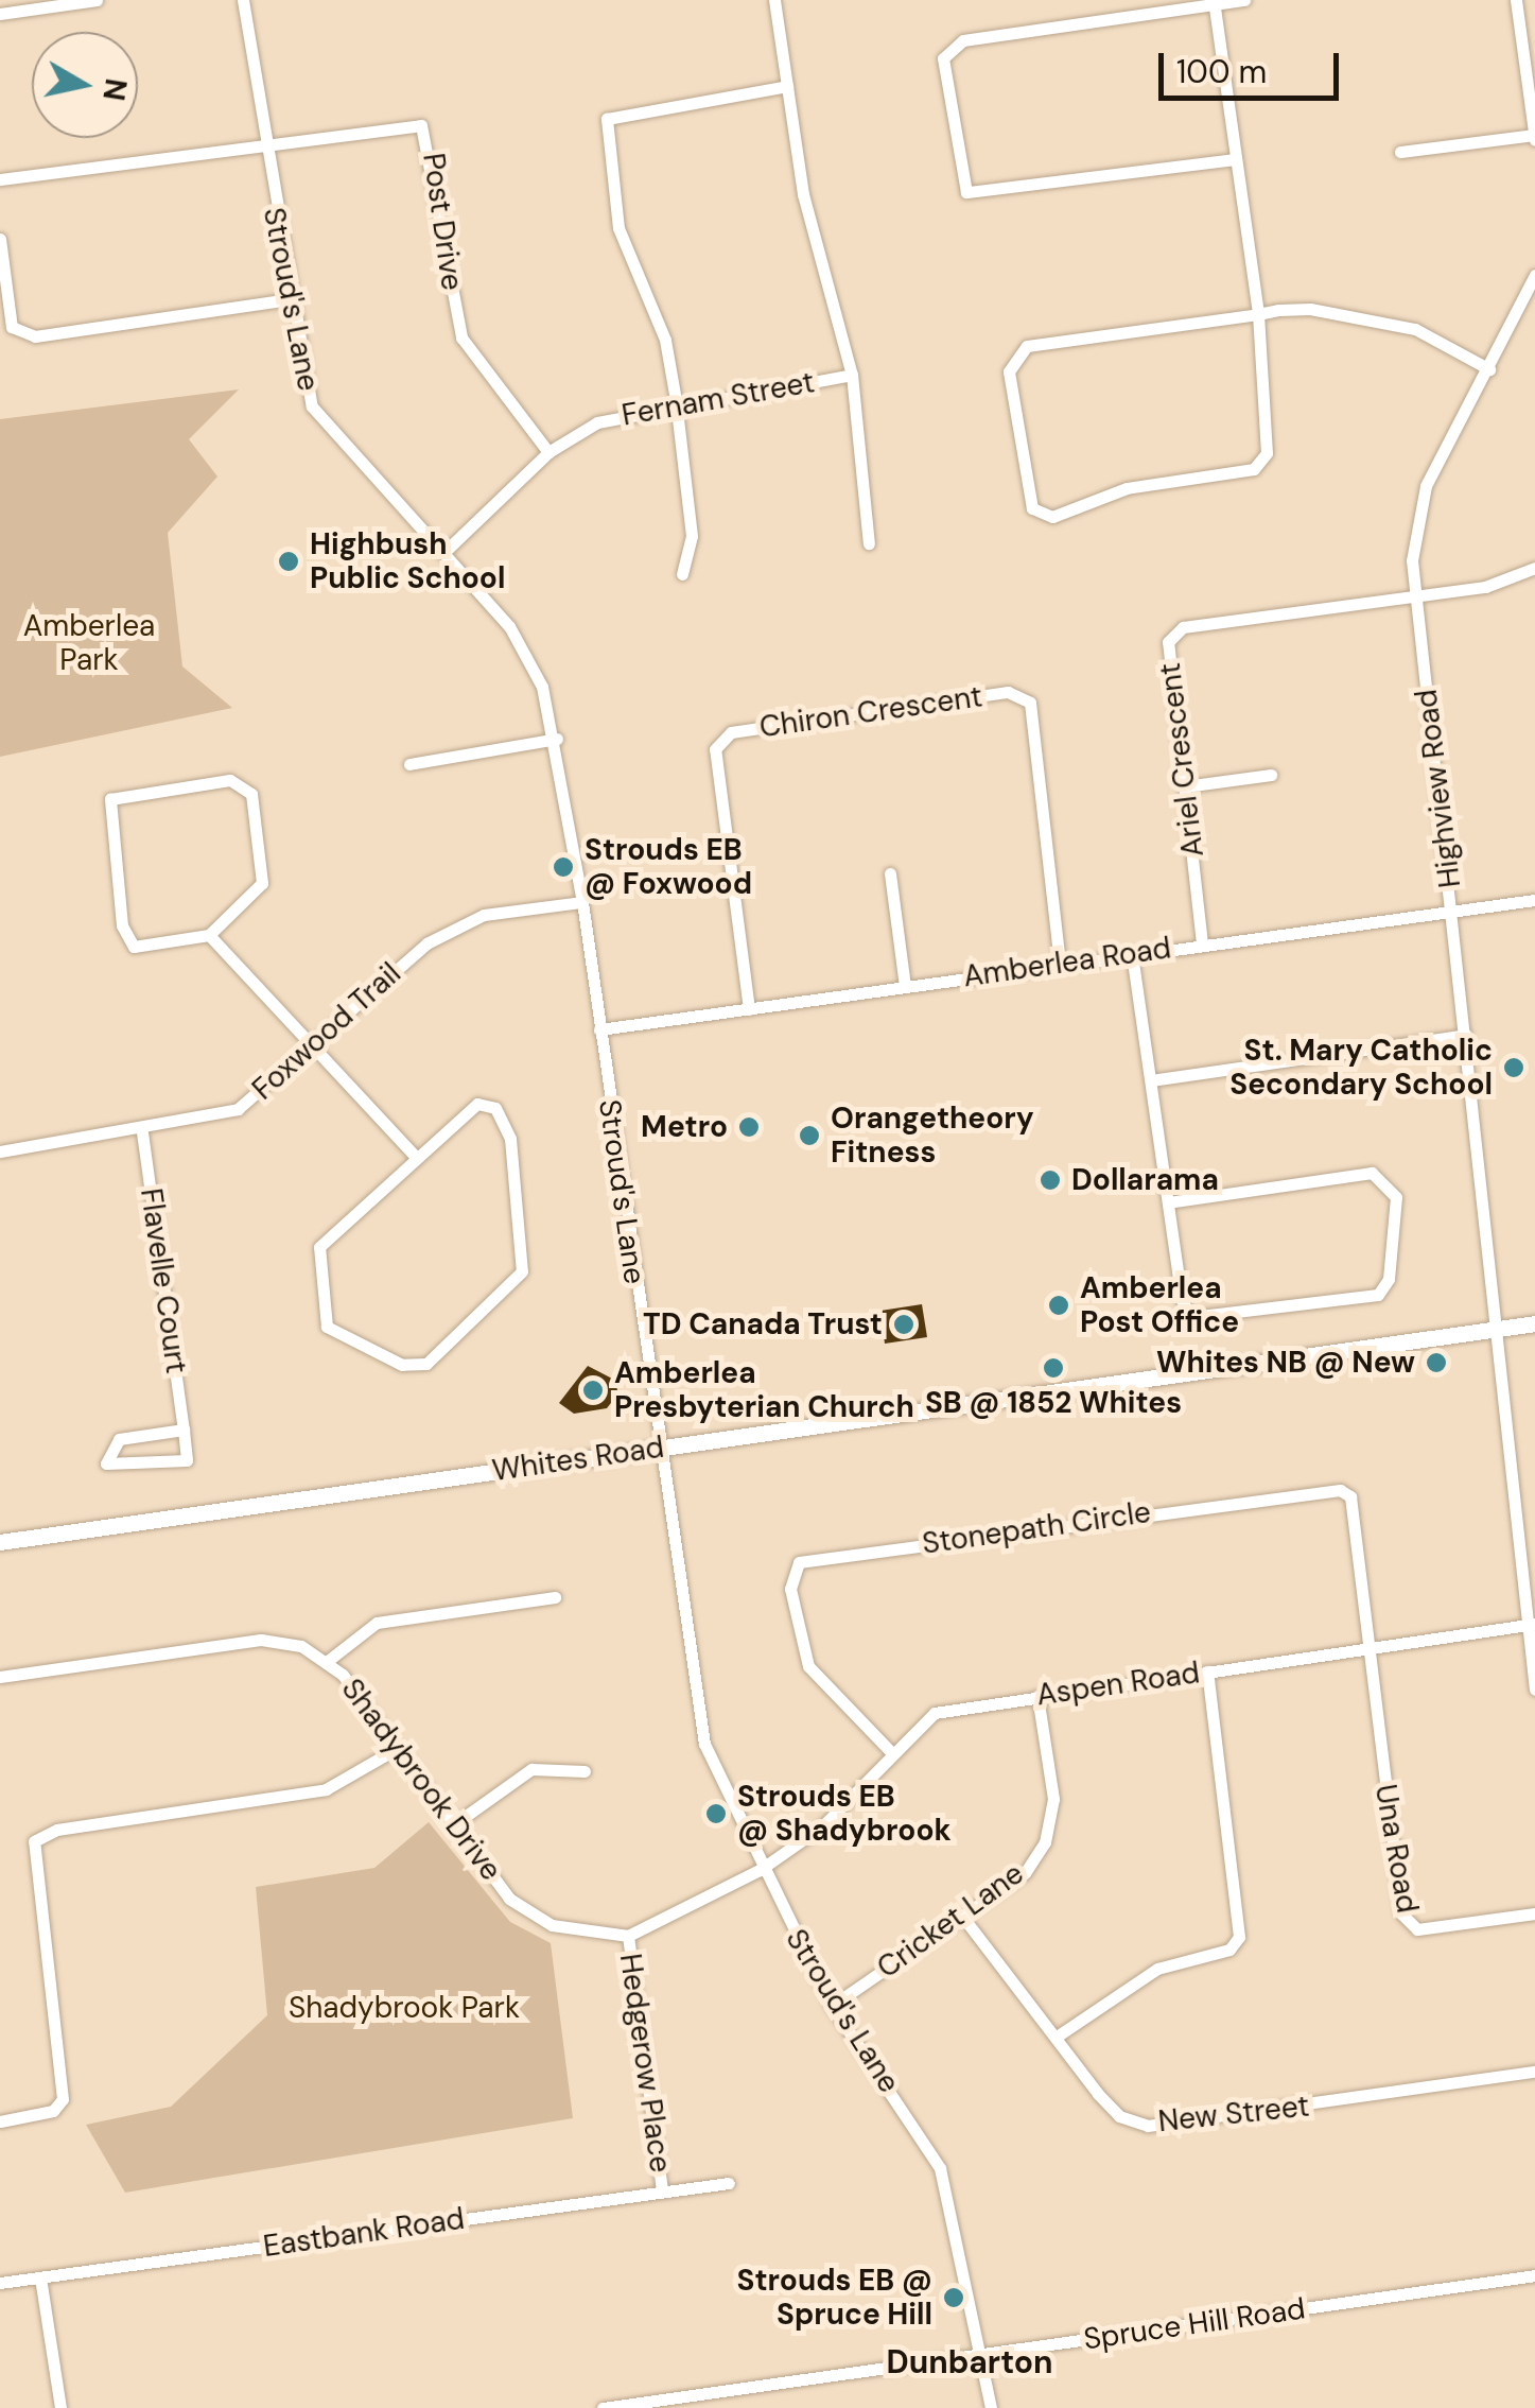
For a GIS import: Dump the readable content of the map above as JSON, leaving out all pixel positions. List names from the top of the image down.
{
  "streets": {
    "main road": ["Whites Road"],
    "street": [
      "Post Drive",
      "Stroud's Lane",
      "Fernam Street",
      "Chiron Crescent",
      "Ariel Crescent",
      "Highview Road",
      "Amberlea Road",
      "Foxwood Trail",
      "Flavelle Court",
      "Stonepath Circle",
      "Aspen Road",
      "Shadybrook Drive",
      "Una Road",
      "Cricket Lane",
      "Hedgerow Place",
      "New Street",
      "Eastbank Road",
      "Spruce Hill Road"
    ]
  },
  "crossings": [
    ["Post Drive", "Stroud's Lane"],
    ["Post Drive", "Fernam Street"],
    ["Stroud's Lane", "Fernam Street"],
    ["Stroud's Lane", "Amberlea Road"],
    ["Stroud's Lane", "Foxwood Trail"],
    ["Stroud's Lane", "Whites Road"],
    ["Stroud's Lane", "Aspen Road"],
    ["Stroud's Lane", "Cricket Lane"],
    ["Stroud's Lane", "Spruce Hill Road"],
    ["Chiron Crescent", "Amberlea Road"],
    ["Ariel Crescent", "Highview Road"],
    ["Ariel Crescent", "Amberlea Road"],
    ["Highview Road", "Amberlea Road"],
    ["Highview Road", "Whites Road"],
    ["Foxwood Trail", "Flavelle Court"],
    ["Stonepath Circle", "Aspen Road"],
    ["Stonepath Circle", "Una Road"],
    ["Aspen Road", "Una Road"],
    ["Aspen Road", "Cricket Lane"],
    ["Shadybrook Drive", "Hedgerow Place"],
    ["Cricket Lane", "New Street"],
    ["Hedgerow Place", "Eastbank Road"]
  ],
  "districts": ["Dunbarton"],
  "parks": ["Amberlea Park", "Shadybrook Park"],
  "places": [
    "Highbush Public School",
    "Strouds EB @ Foxwood",
    "St. Mary Catholic Secondary School",
    "Metro",
    "Orangetheory Fitness",
    "Dollarama",
    "Amberlea Post Office",
    "TD Canada Trust",
    "Whites NB @ New",
    "SB @ 1852 Whites",
    "Amberlea Presbyterian Church",
    "Strouds EB @ Shadybrook",
    "Strouds EB @ Spruce Hill"
  ],
  "scale_bar": "100 m",
  "north": "right"
}
